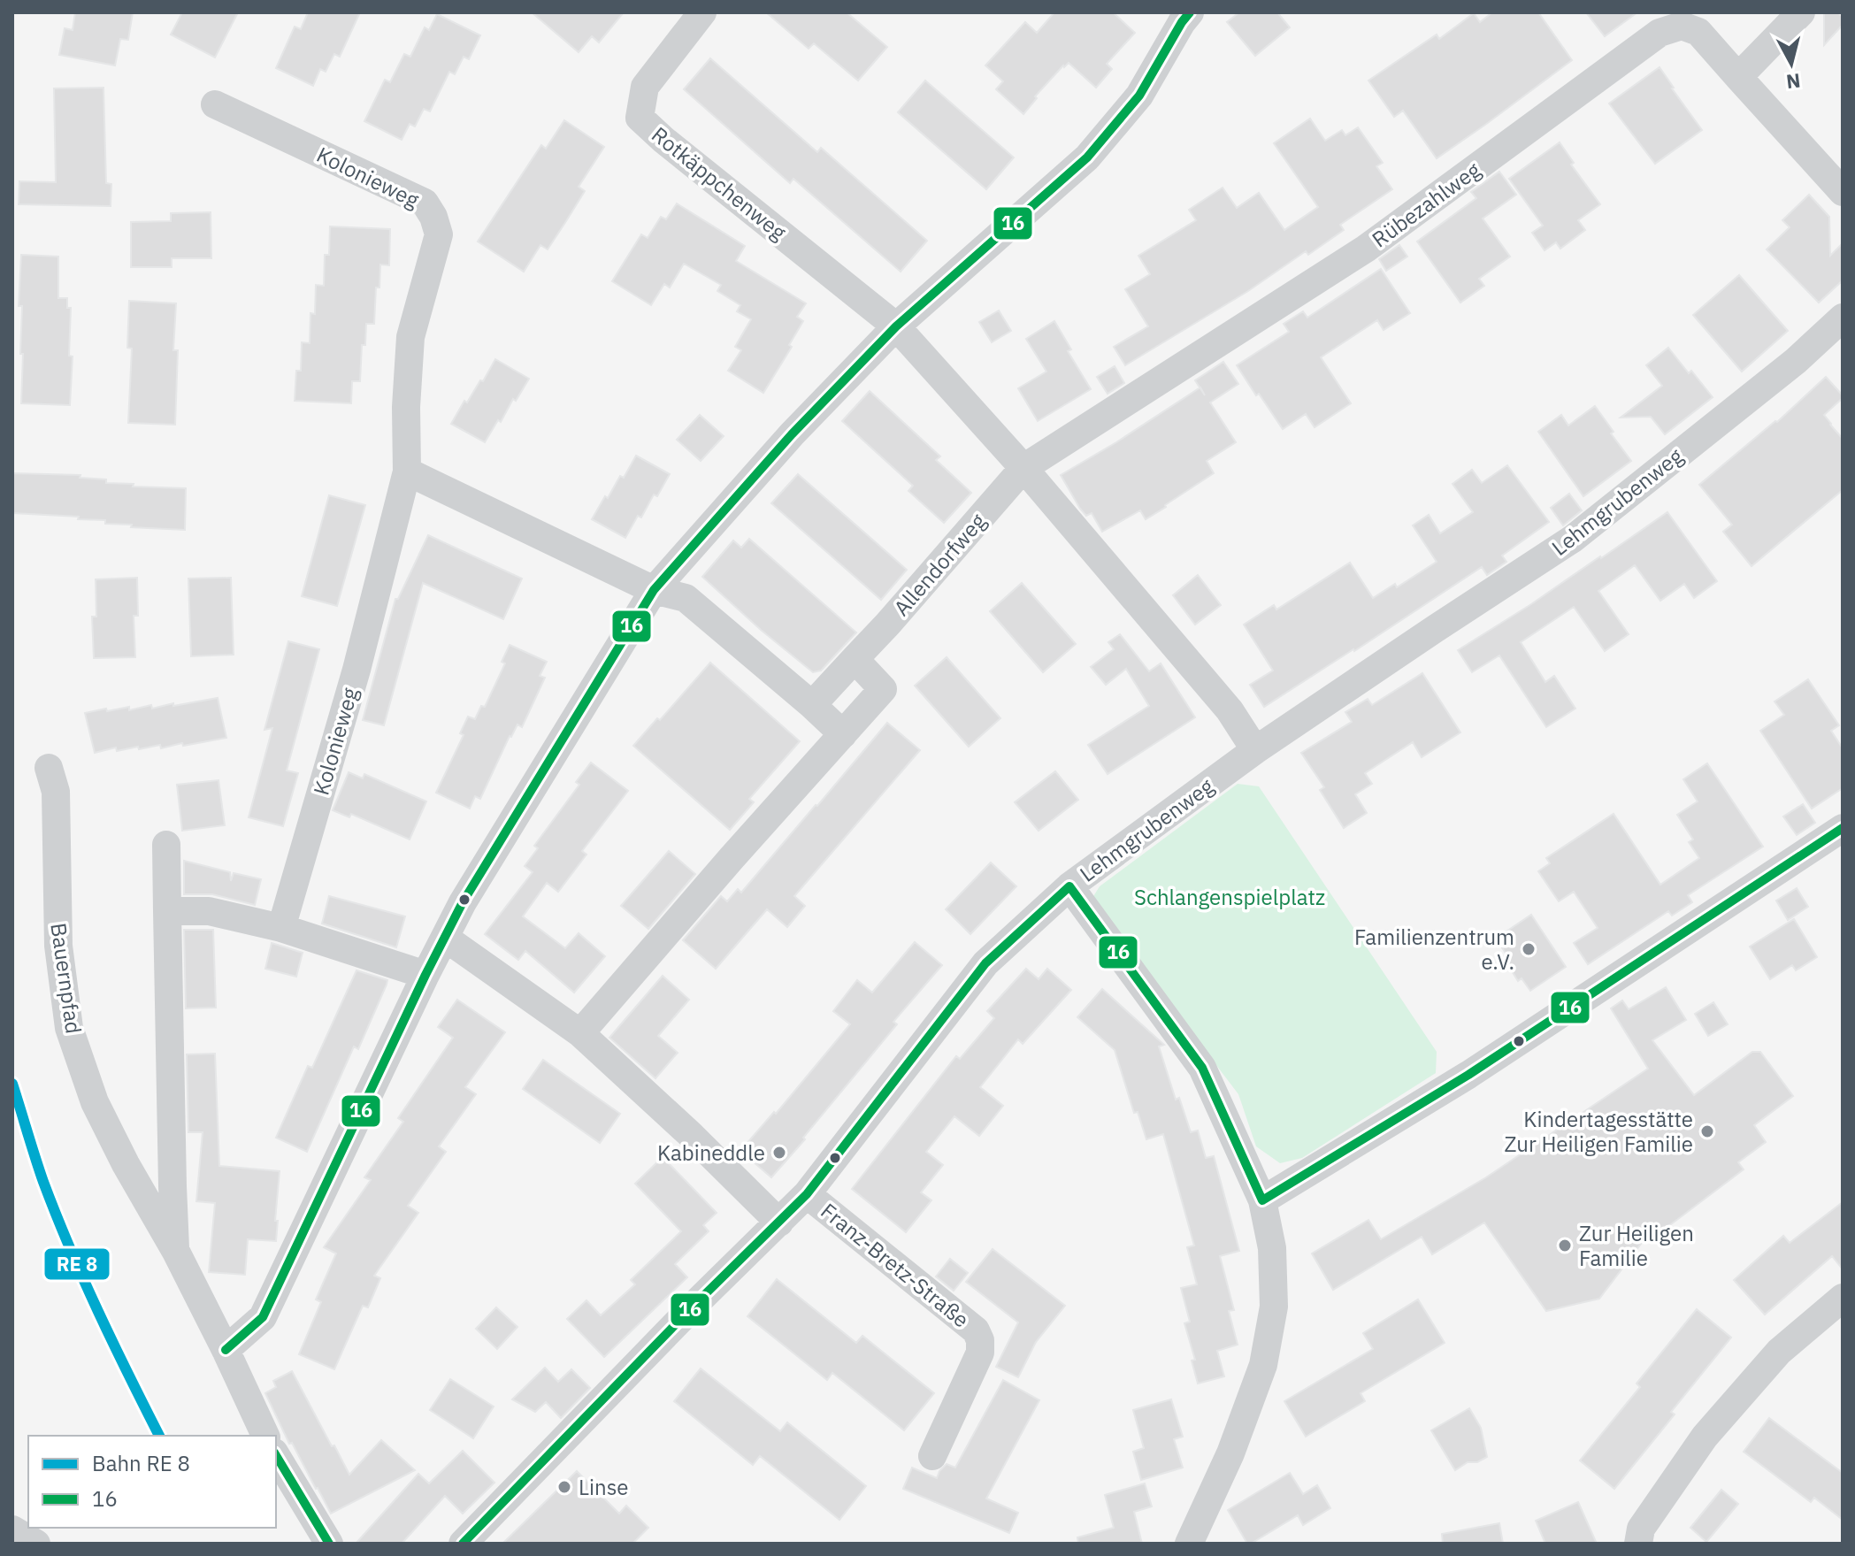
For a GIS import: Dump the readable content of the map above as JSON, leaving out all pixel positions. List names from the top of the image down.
{
  "streets": {
    "street": [
      "Kolonieweg",
      "Rotkäppchenweg",
      "Rübezahlweg",
      "Lehmgrubenweg",
      "Allendorfweg",
      "Bauernpfad",
      "Franz-Bretz-Straße"
    ]
  },
  "crossings": [
    ["Rübezahlweg", "Allendorfweg"],
    ["Lehmgrubenweg", "Franz-Bretz-Straße"]
  ],
  "parks": ["Schlangenspielplatz"],
  "places": [
    "Familienzentrum e.V.",
    "Kindertagesstätte Zur Heiligen Familie",
    "Kabineddle",
    "Zur Heiligen Familie",
    "Linse"
  ],
  "lines": ["transit line 16"],
  "legend": ["Bahn RE 8", "16"],
  "north": "bottom"
}
